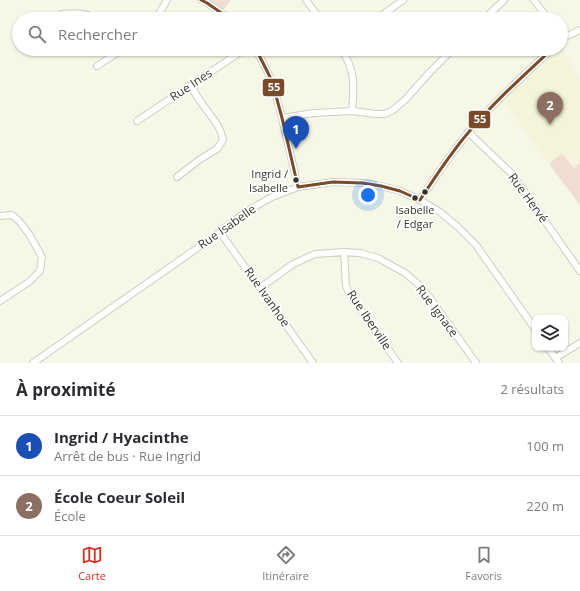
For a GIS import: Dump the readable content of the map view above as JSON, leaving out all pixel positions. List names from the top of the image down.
{
  "streets": {
    "street": [
      "Rue Ines",
      "Rue Hervé",
      "Rue Isabelle",
      "Rue Ivanhoe",
      "Rue Ignace",
      "Rue Iberville"
    ]
  },
  "crossings": [
    ["Rue Isabelle", "Rue Ivanhoe"],
    ["Rue Ivanhoe", "Rue Ignace"],
    ["Rue Ignace", "Rue Iberville"]
  ],
  "places": ["Ingrid / Isabelle", "Isabelle / Edgar"],
  "lines": ["transit line 55"],
  "page": {
    "search": "Rechercher",
    "pins": ["2", "1"],
    "heading": ["À proximité", "2 résultats"],
    "list": [
      {
        "mark": "1",
        "name": "Ingrid / Hyacinthe",
        "note": "Arrêt de bus · Rue Ingrid",
        "value": "100 m"
      },
      {
        "mark": "2",
        "name": "École Coeur Soleil",
        "note": "École",
        "value": "220 m"
      }
    ],
    "nav": ["Carte", "Itinéraire", "Favoris"]
  }
}
